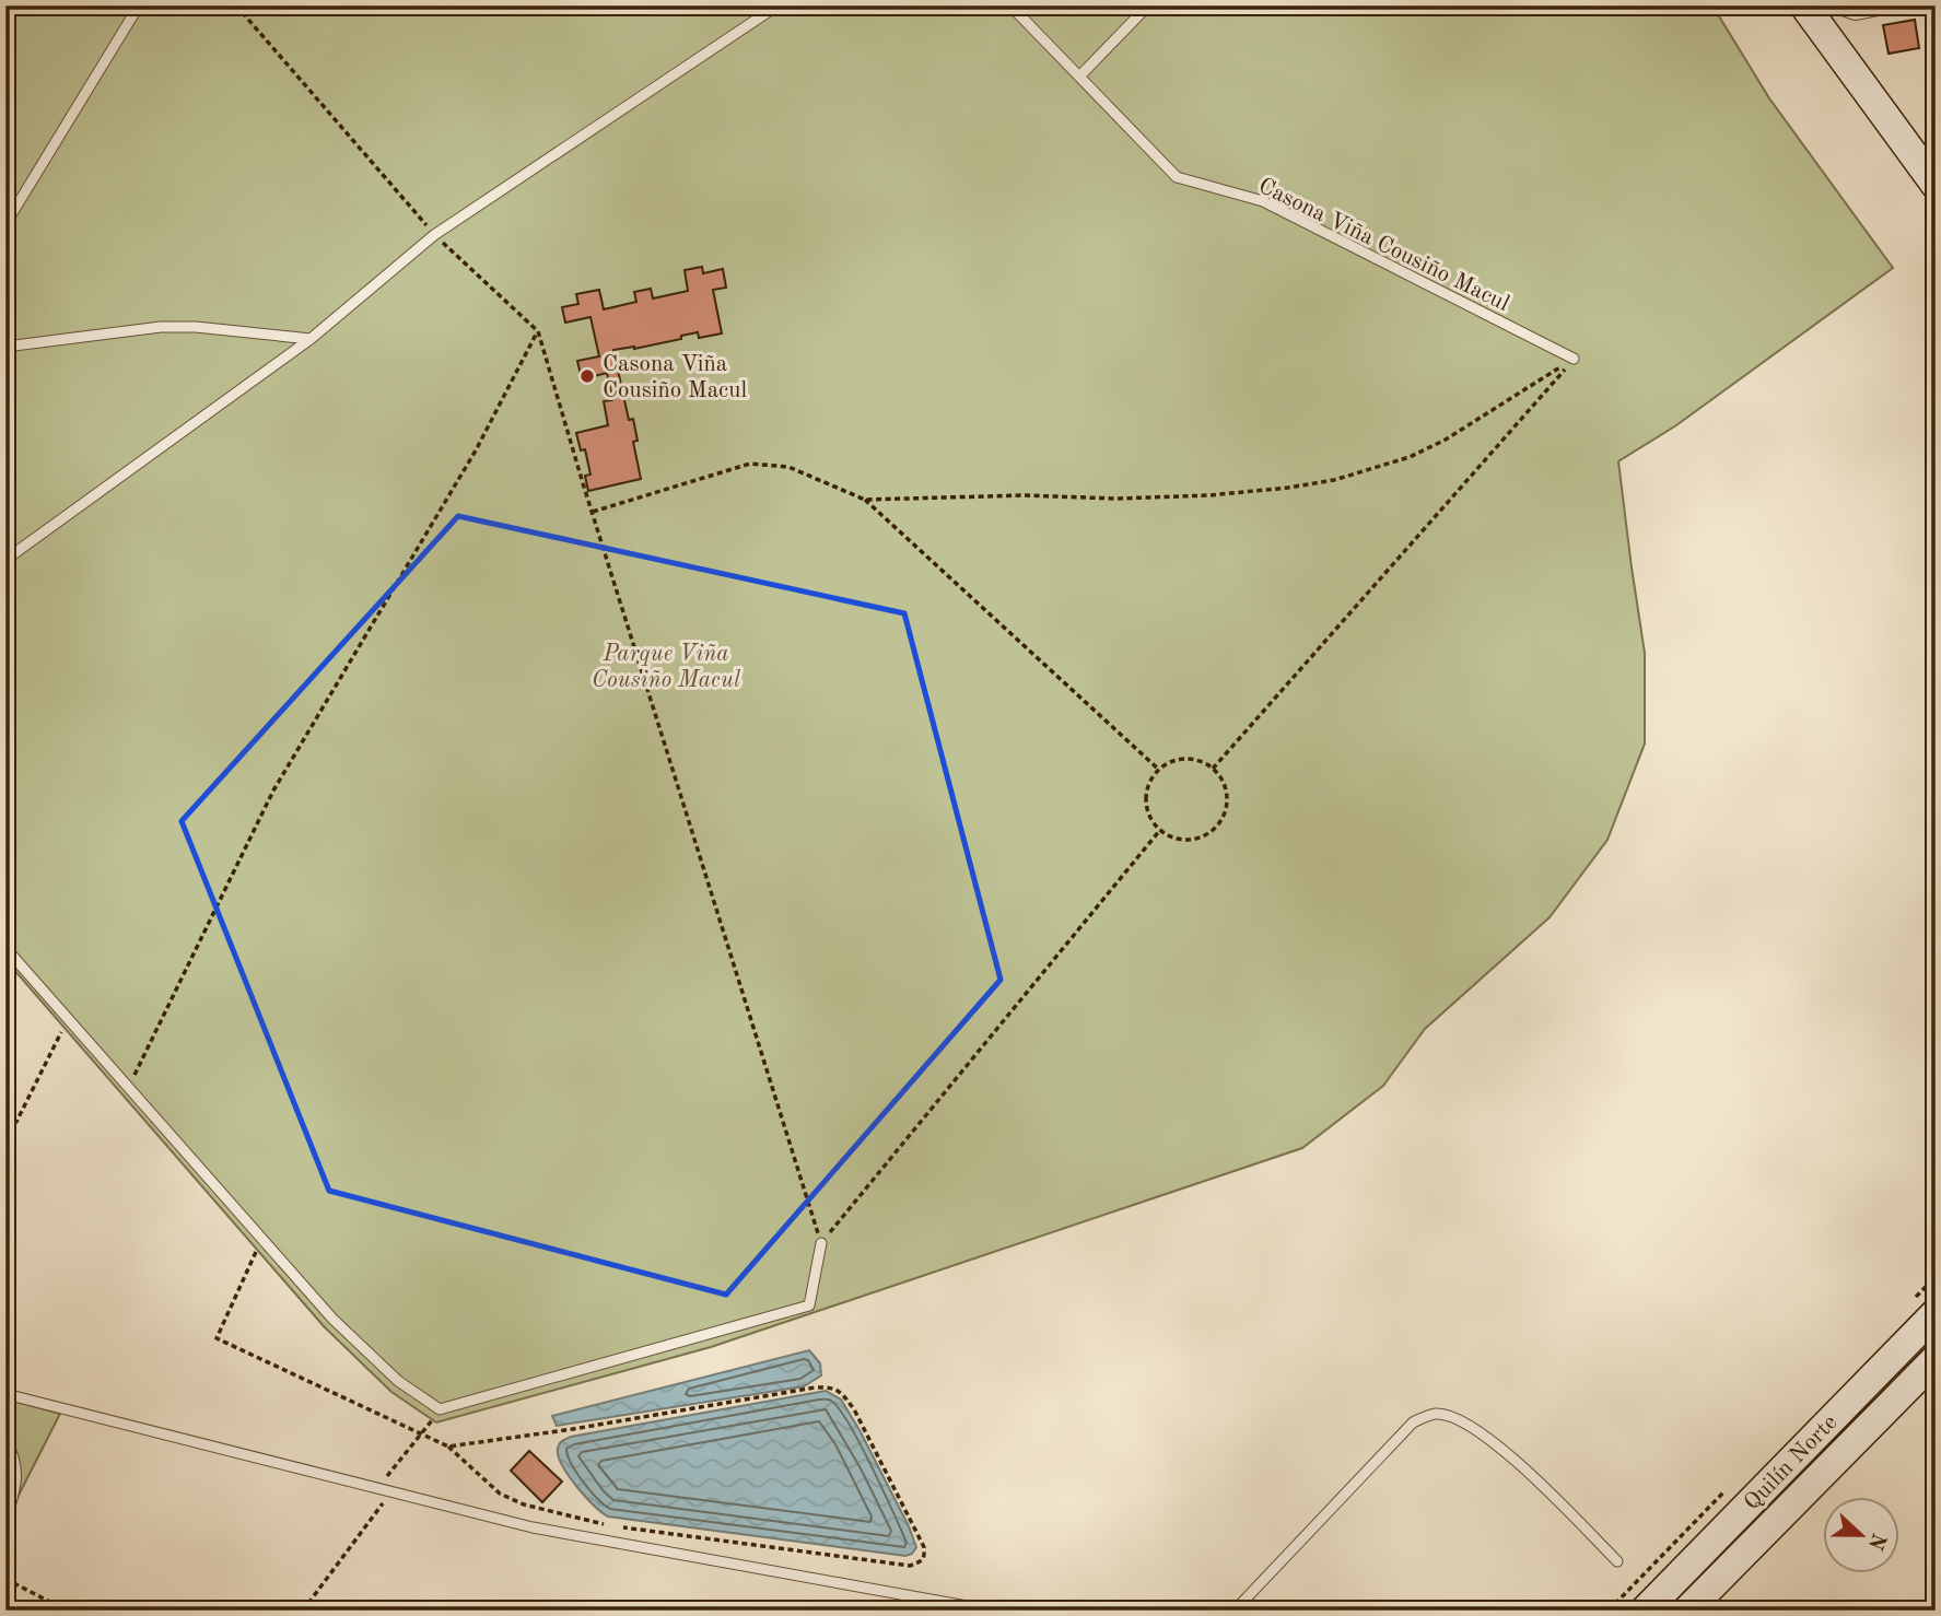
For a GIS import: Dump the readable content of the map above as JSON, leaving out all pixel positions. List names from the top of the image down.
{
  "streets": {
    "street": ["Quilín Norte"],
    "lane": ["Casona Viña Cousiño Macul"]
  },
  "parks": ["Parque Viña Cousiño Macul"],
  "places": ["Casona Viña Cousiño Macul"],
  "north": "right"
}
